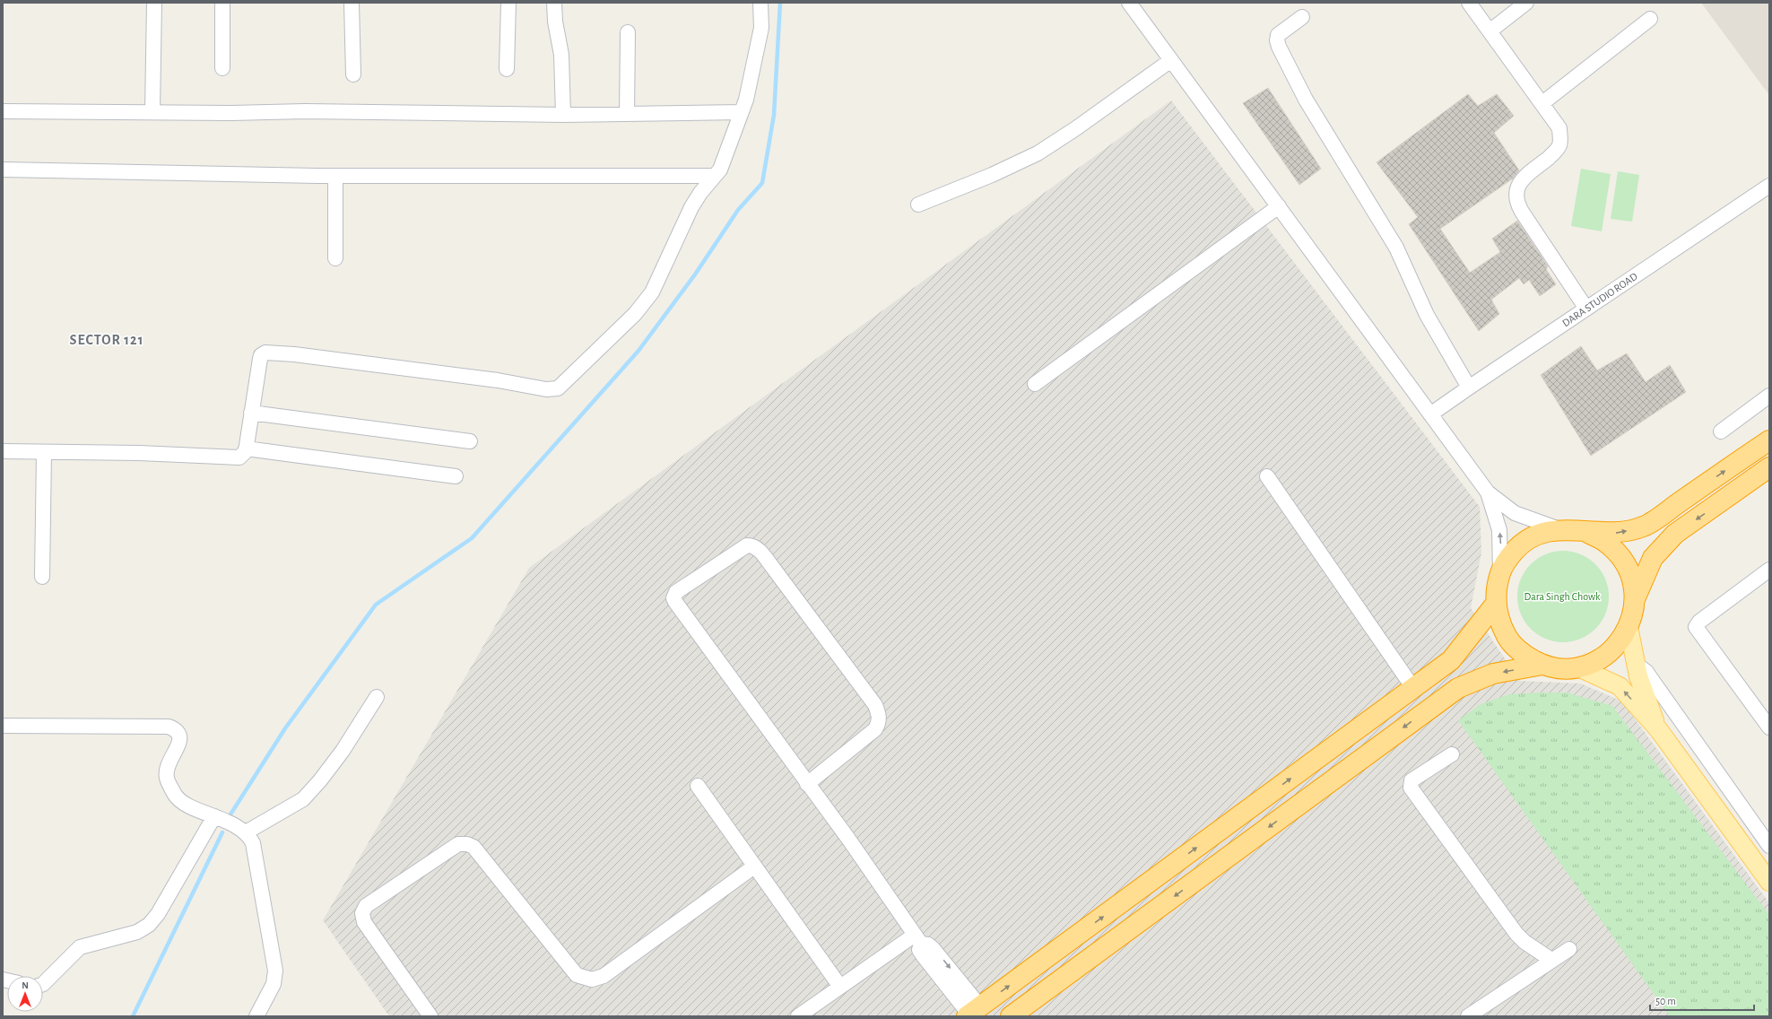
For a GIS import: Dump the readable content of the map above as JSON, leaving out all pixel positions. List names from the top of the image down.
{
  "streets": {
    "street": ["DARA STUDIO ROAD"]
  },
  "districts": ["SECTOR 121"],
  "parks": ["Dara Singh Chowk"],
  "scale_bar": "50 m",
  "north": "top"
}
